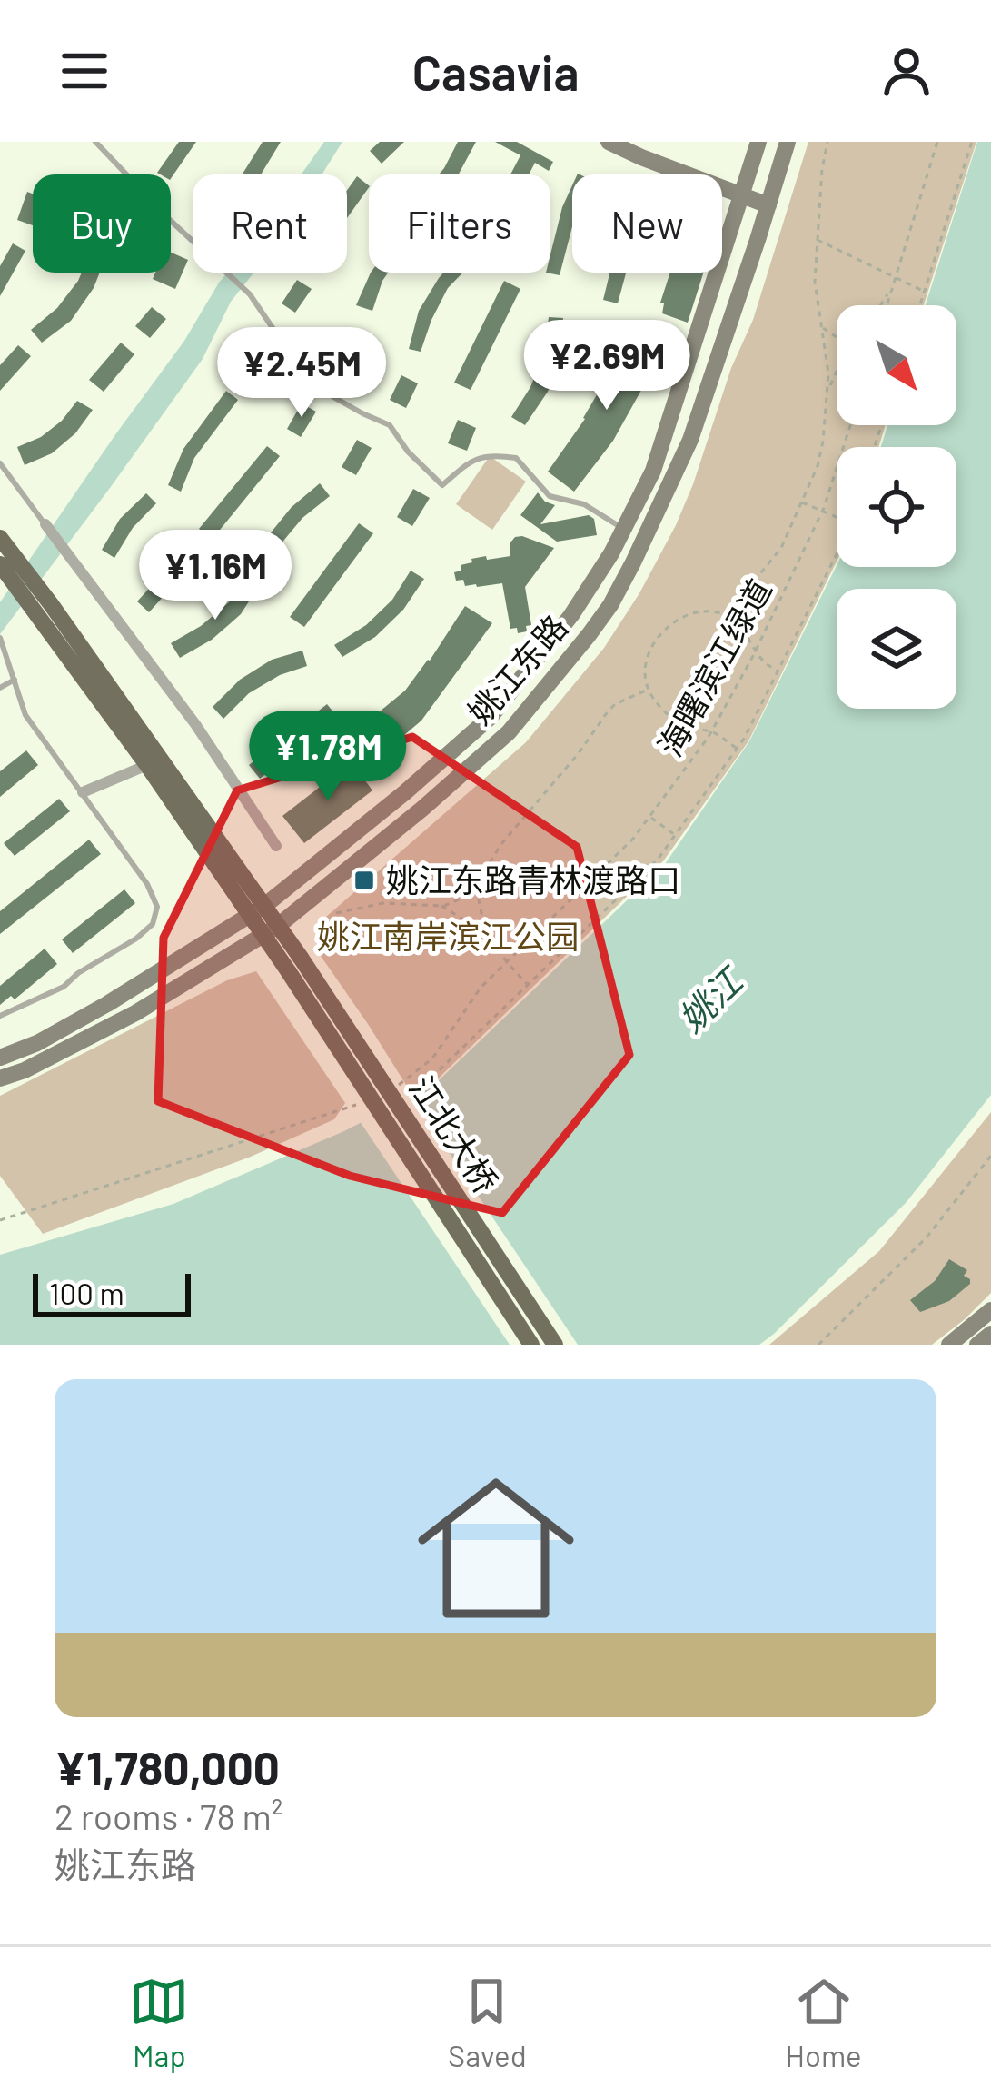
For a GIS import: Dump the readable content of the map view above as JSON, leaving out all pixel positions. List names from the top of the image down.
{
  "streets": {
    "main road": ["姚江东路", "江北大桥"],
    "path": ["海曙滨江绿道"]
  },
  "water": ["姚江"],
  "parks": ["姚江南岸滨江公园"],
  "places": {
    "transit": ["姚江东路青林渡路口"]
  },
  "scale_bar": "100 m",
  "north": "bottom right",
  "page": {
    "header": "Casavia",
    "chip": [
      "Buy",
      "Rent",
      "Filters",
      "New"
    ],
    "price": [
      "¥2.69M",
      "¥2.45M",
      "¥1.16M",
      "¥1.78M"
    ],
    "scale": "100 m",
    "list": [
      {
        "name": "¥1,780,000",
        "note": "2 rooms · 78 m² · 姚江东路"
      }
    ],
    "tabs": ["Map", "Saved", "Home"]
  }
}
